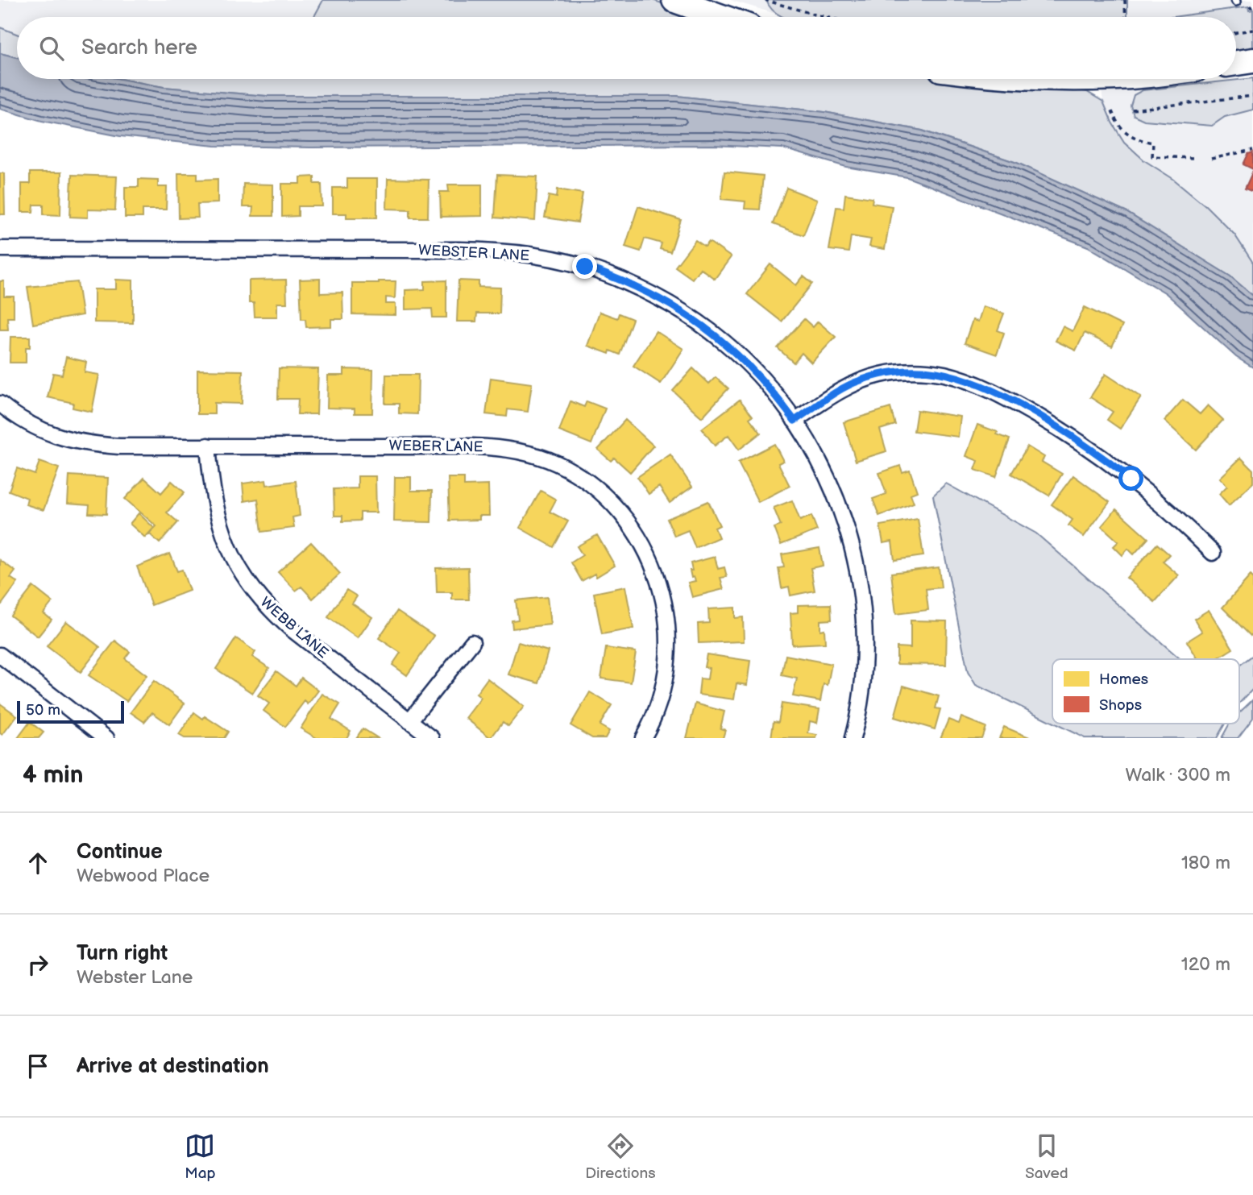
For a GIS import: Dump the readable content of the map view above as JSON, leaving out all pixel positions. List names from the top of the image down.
{
  "streets": {
    "street": ["WEBSTER LANE", "WEBER LANE", "WEBB LANE"]
  },
  "crossings": [
    ["WEBER LANE", "WEBB LANE"]
  ],
  "legend": ["Homes", "Shops"],
  "scale_bar": "50 m",
  "page": {
    "search": "Search here",
    "scale": "50 m",
    "heading": ["4 min", "Walk · 300 m"],
    "list": [
      ["Continue", "Webwood Place", "180 m"],
      ["Turn right", "Webster Lane", "120 m"],
      "Arrive at destination"
    ],
    "nav": ["Map", "Directions", "Saved"]
  }
}
